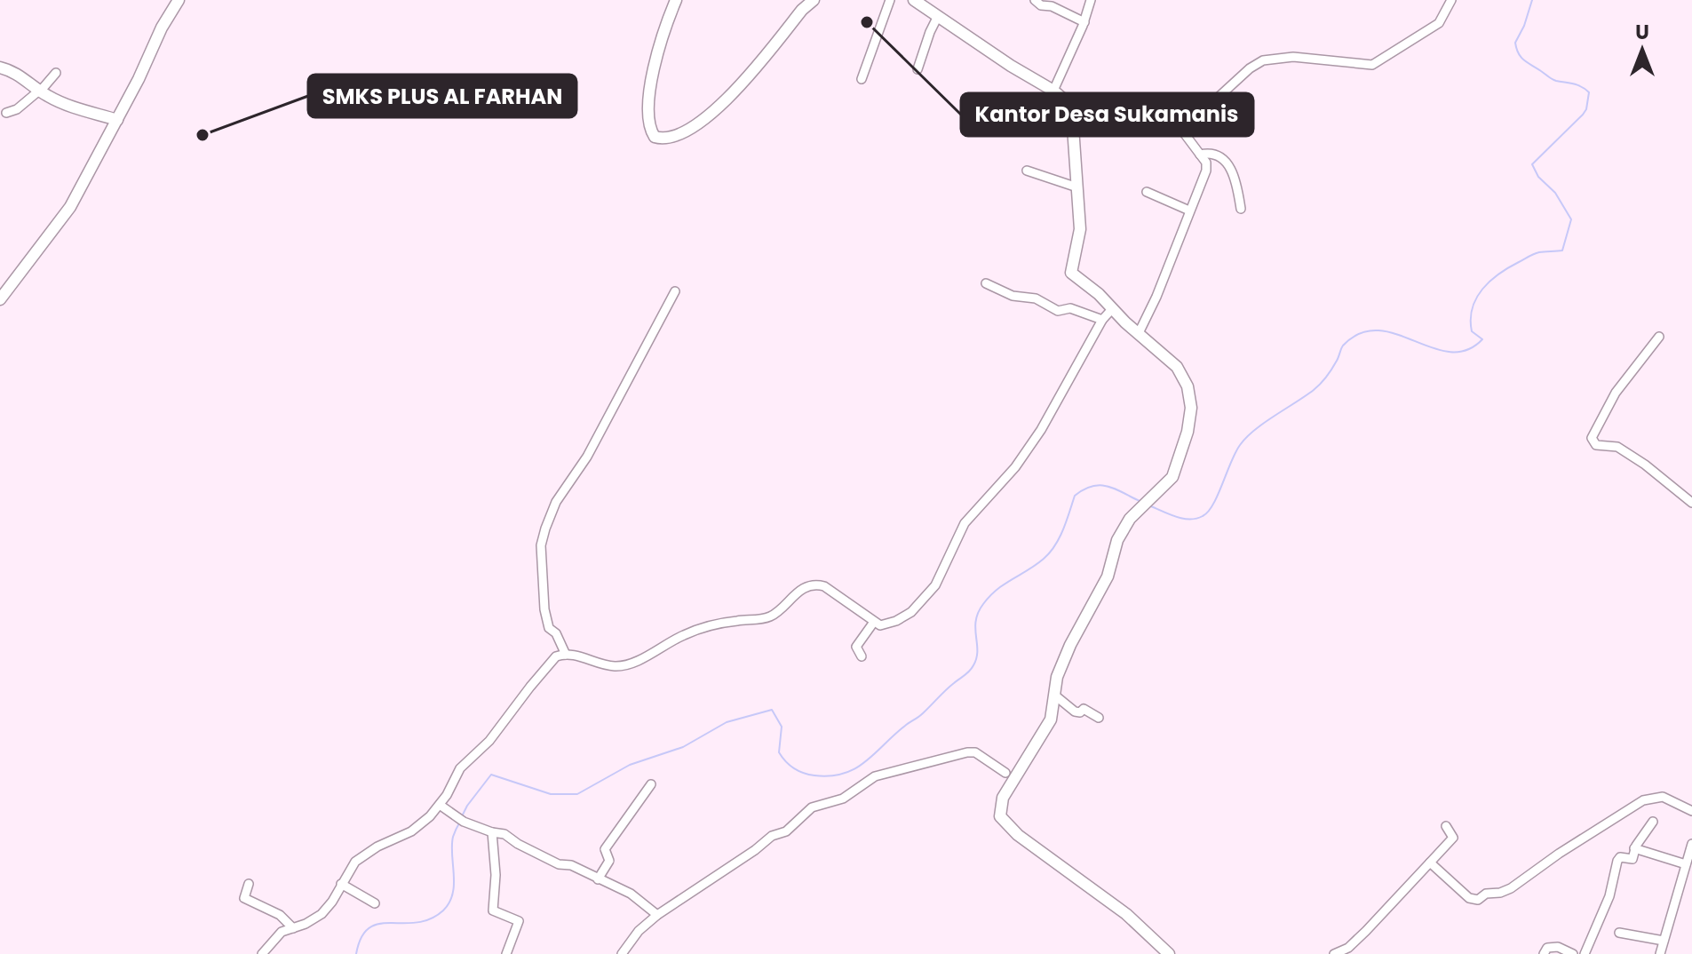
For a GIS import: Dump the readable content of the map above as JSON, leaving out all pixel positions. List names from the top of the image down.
{
  "places": ["Kantor Desa Sukamanis", "SMKS PLUS AL FARHAN"],
  "north": "top"
}
